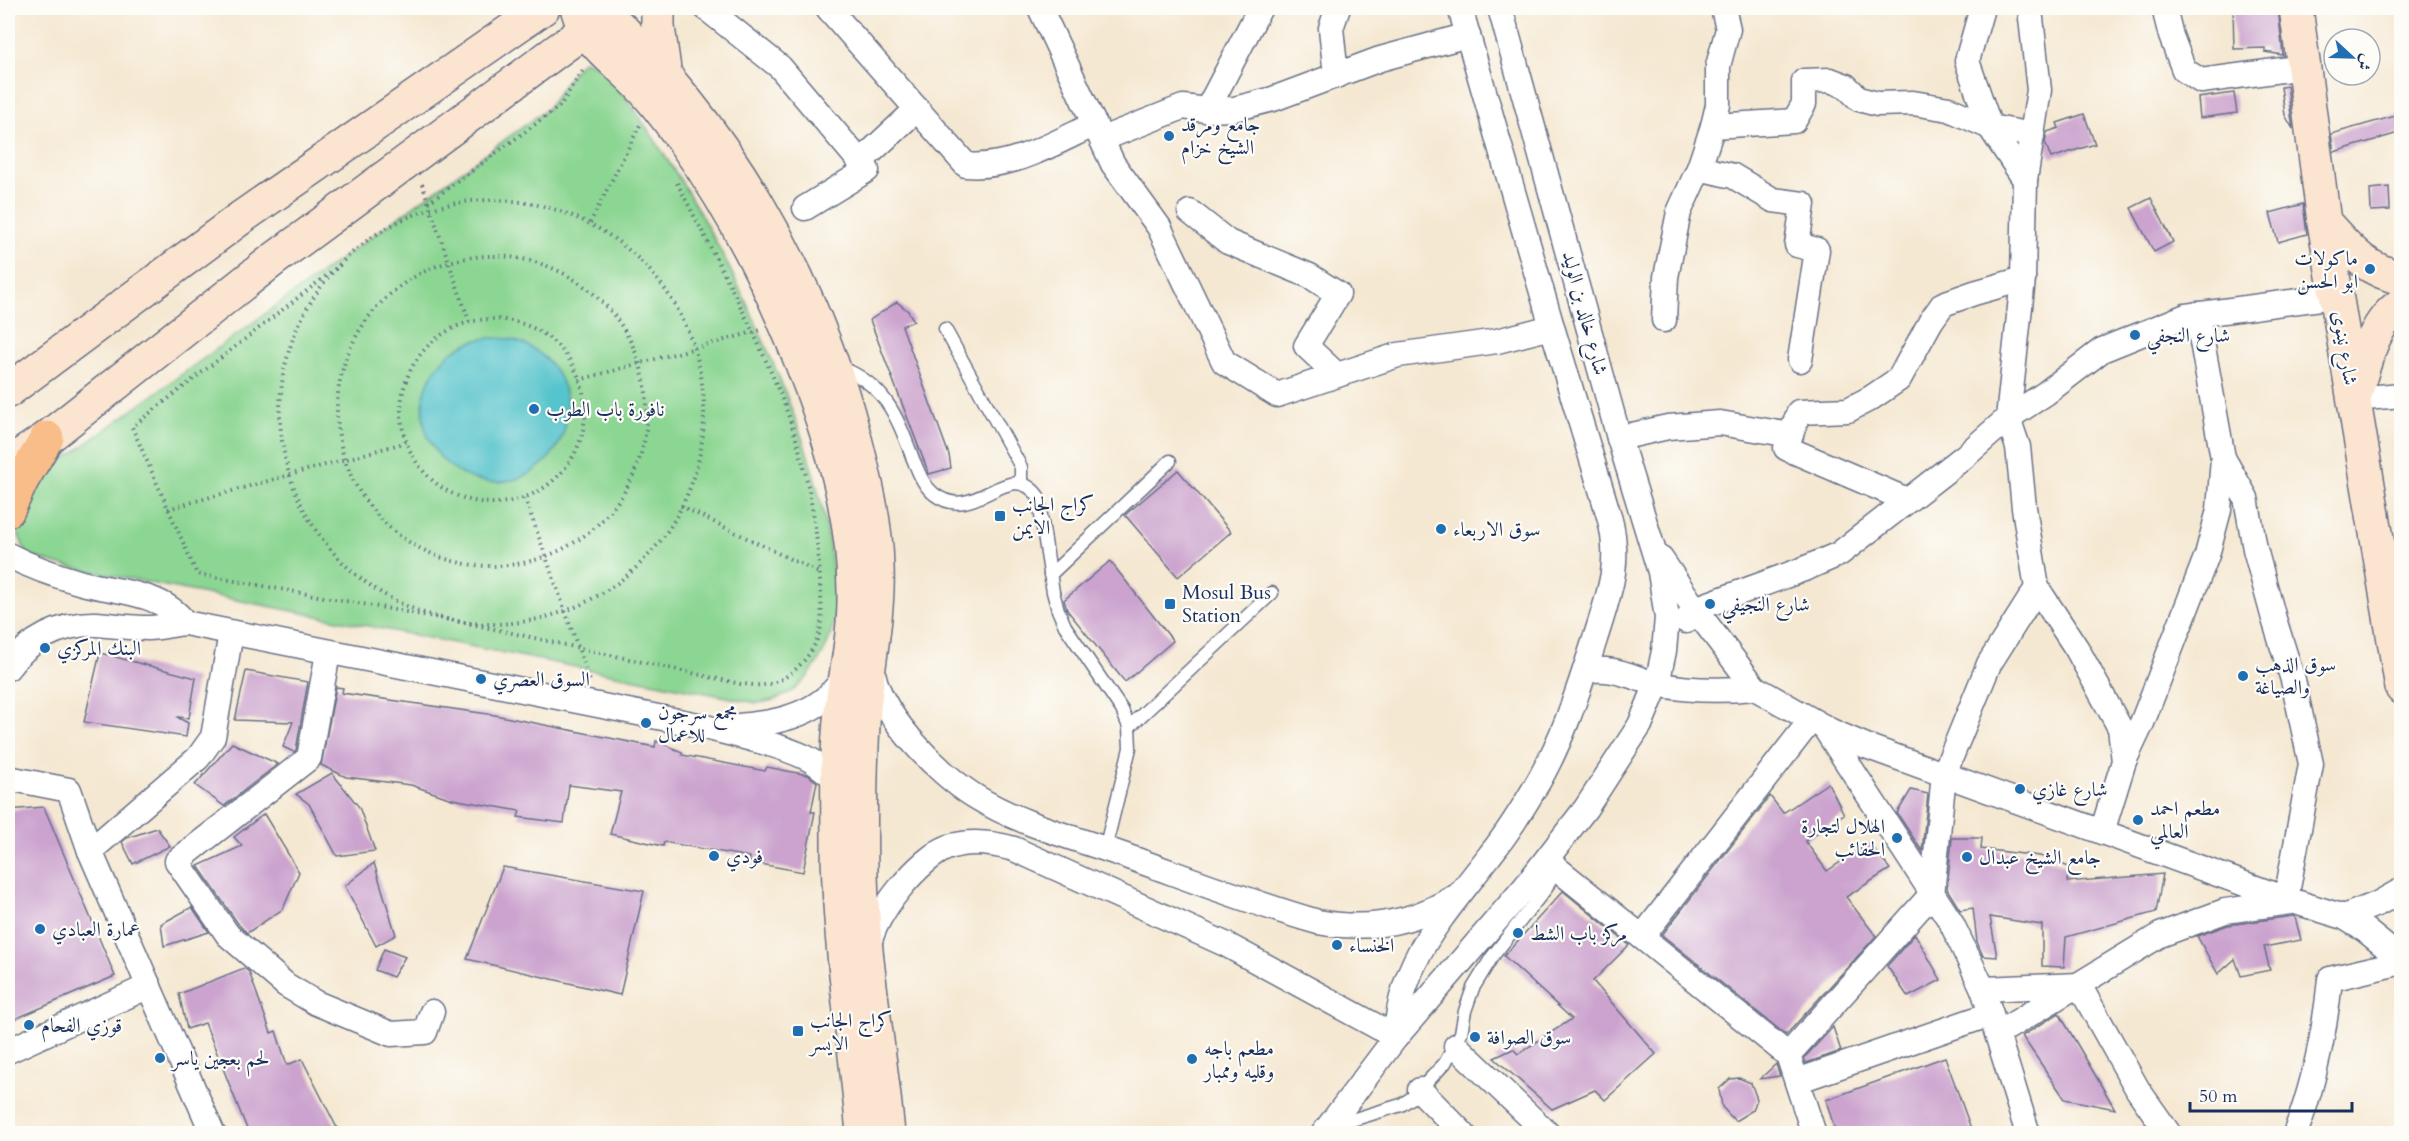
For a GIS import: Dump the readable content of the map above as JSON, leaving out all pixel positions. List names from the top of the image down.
{
  "streets": {
    "main road": ["شارع نينوى"],
    "street": ["شارع خالد بن الوليد"]
  },
  "places": {
    "other": [
      "جامع ومرقد الشيخ خزام",
      "ماكولات ابو الحسن",
      "شارع النجفي",
      "نافورة باب الطوب",
      "سوق الاربعاء",
      "شارع النجيفي",
      "البنك المركزي",
      "سوق الذهب والصياغة",
      "السوق العصري",
      "مجمع سرجون للاعمال",
      "شارع غازي",
      "مطعم احمد العالمي",
      "الهلال لتجارة الحقائب",
      "فودي",
      "جامع الشيخ عبدال",
      "عمارة العبادي",
      "مركز باب الشط",
      "الخنساء",
      "قوزي الفحام",
      "سوق الصوافة",
      "لحم بعجين ياسر",
      "مطعم باجه وقليه وممبار"
    ],
    "transit": ["كراج الجانب الايمن", "Mosul Bus Station", "كراج الجانب الايسر"]
  },
  "scale_bar": "50 m",
  "north": "right"
}
